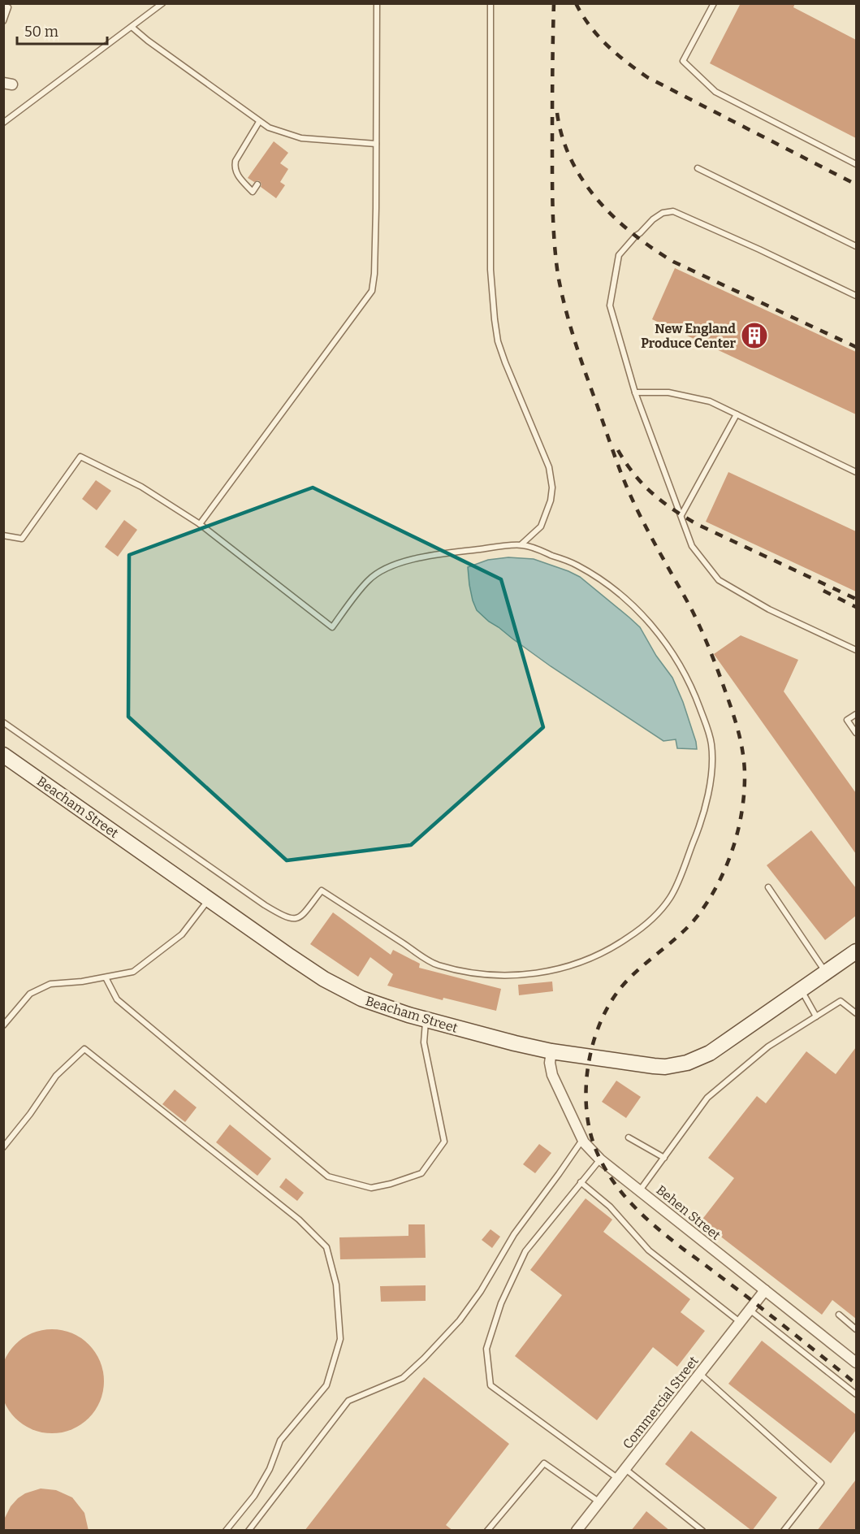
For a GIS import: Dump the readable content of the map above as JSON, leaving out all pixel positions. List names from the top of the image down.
{
  "streets": {
    "main road": ["Beacham Street"],
    "street": ["Behen Street", "Commercial Street"]
  },
  "crossings": [
    ["Beacham Street", "Behen Street"],
    ["Behen Street", "Commercial Street"]
  ],
  "places": {
    "building": ["New England Produce Center"]
  },
  "scale_bar": "50 m"
}
